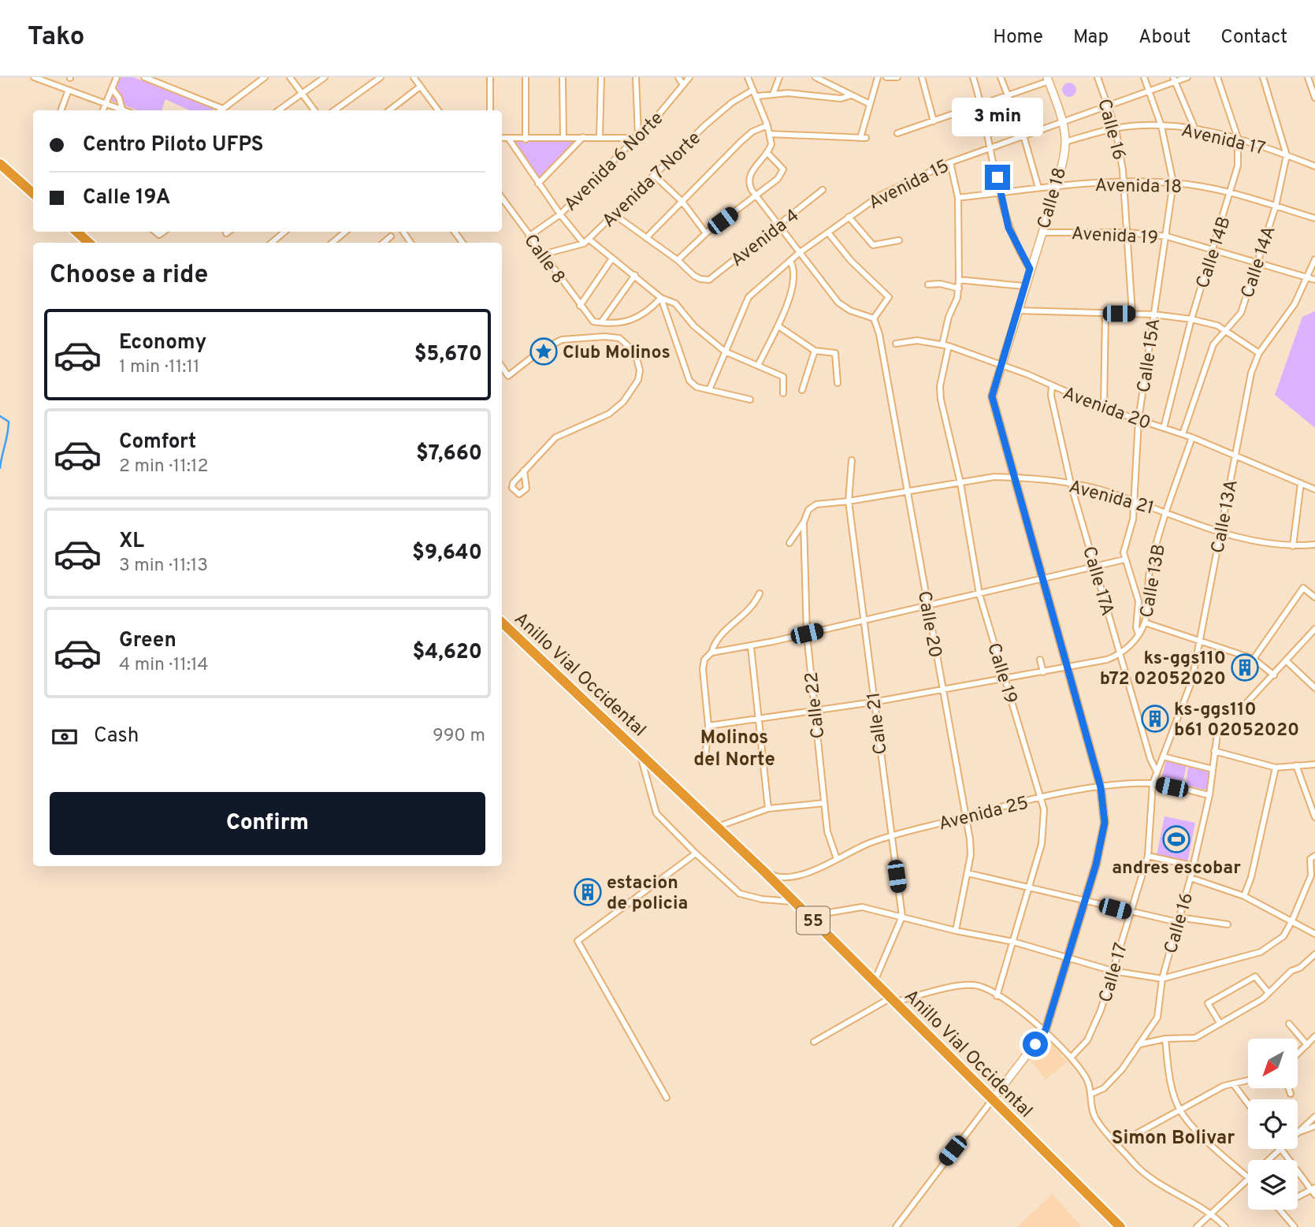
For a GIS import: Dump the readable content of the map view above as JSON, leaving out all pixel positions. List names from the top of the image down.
{
  "streets": {
    "highway": ["Anillo Vial Occidental", "55"],
    "street": [
      "Calle 16",
      "Avenida 17",
      "Avenida 6 Norte",
      "Avenida 7 Norte",
      "Avenida 15",
      "Avenida 18",
      "Calle 18",
      "Avenida 19",
      "Avenida 4",
      "Calle 14B",
      "Calle 8",
      "Calle 14A",
      "Calle 15A",
      "Avenida 20",
      "Avenida 21",
      "Calle 13A",
      "Calle 17A",
      "Calle 13B",
      "Calle 20",
      "Calle 19",
      "Calle 22",
      "Calle 21",
      "Avenida 25",
      "Calle 17"
    ]
  },
  "crossings": [
    ["Calle 16", "Avenida 17"],
    ["Calle 16", "Avenida 15"],
    ["Calle 16", "Avenida 18"],
    ["Calle 16", "Avenida 19"],
    ["Calle 16", "Avenida 25"],
    ["Avenida 17", "Calle 18"],
    ["Avenida 17", "Calle 14B"],
    ["Avenida 17", "Calle 14A"],
    ["Avenida 17", "Calle 15A"],
    ["Avenida 6 Norte", "Calle 8"],
    ["Avenida 15", "Calle 18"],
    ["Avenida 15", "Calle 15A"],
    ["Avenida 18", "Calle 18"],
    ["Avenida 18", "Calle 14B"],
    ["Avenida 18", "Calle 14A"],
    ["Avenida 18", "Calle 15A"],
    ["Calle 18", "Avenida 19"],
    ["Calle 18", "Avenida 20"],
    ["Calle 18", "Avenida 21"],
    ["Calle 18", "Anillo Vial Occidental"],
    ["Calle 18", "Avenida 25"],
    ["Avenida 19", "Calle 14B"],
    ["Avenida 19", "Calle 14A"],
    ["Avenida 19", "Calle 15A"],
    ["Avenida 19", "Calle 13A"],
    ["Calle 14B", "Avenida 20"],
    ["Calle 14A", "Avenida 20"],
    ["Calle 15A", "Avenida 20"],
    ["Calle 15A", "Avenida 21"],
    ["Calle 15A", "Calle 13B"],
    ["Avenida 20", "Calle 13A"],
    ["Avenida 20", "Calle 17A"],
    ["Avenida 20", "Calle 13B"],
    ["Avenida 20", "Calle 19"],
    ["Avenida 21", "Calle 13A"],
    ["Avenida 21", "Calle 17A"],
    ["Avenida 21", "Calle 13B"],
    ["Avenida 21", "Calle 20"],
    ["Avenida 21", "Calle 19"],
    ["Avenida 21", "Calle 22"],
    ["Avenida 21", "Calle 21"],
    ["Calle 13A", "Calle 17A"],
    ["Calle 13A", "Avenida 25"],
    ["Calle 13A", "Calle 17"],
    ["Calle 17A", "Calle 13B"],
    ["Calle 20", "Avenida 25"],
    ["Calle 19", "Avenida 25"],
    ["Anillo Vial Occidental", "Avenida 25"],
    ["Calle 22", "Avenida 25"],
    ["Calle 21", "Avenida 25"],
    ["Avenida 25", "Calle 17"]
  ],
  "districts": ["Molinos del Norte", "Simon Bolivar"],
  "places": {
    "place": ["Club Molinos"],
    "building": ["ks-ggs110 b72 02052020", "ks-ggs110 b61 02052020", "estacion de policia"],
    "sports": ["andres escobar"]
  },
  "north": "bottom left",
  "page": {
    "header": "Tako",
    "nav": [
      "Home",
      "Map",
      "About",
      "Contact"
    ],
    "bubble": "3 min",
    "banner": ["Centro Piloto UFPS", "Calle 19A"],
    "heading": "Choose a ride",
    "list": [
      {
        "name": "Economy",
        "note": "1 min · 11:11",
        "value": "$5,670"
      },
      {
        "name": "Comfort",
        "note": "2 min · 11:12",
        "value": "$7,660"
      },
      {
        "name": "XL",
        "note": "3 min · 11:13",
        "value": "$9,640"
      },
      {
        "name": "Green",
        "note": "4 min · 11:14",
        "value": "$4,620"
      }
    ],
    "pay": ["Cash", "990 m"],
    "buttons": "Confirm"
  }
}
